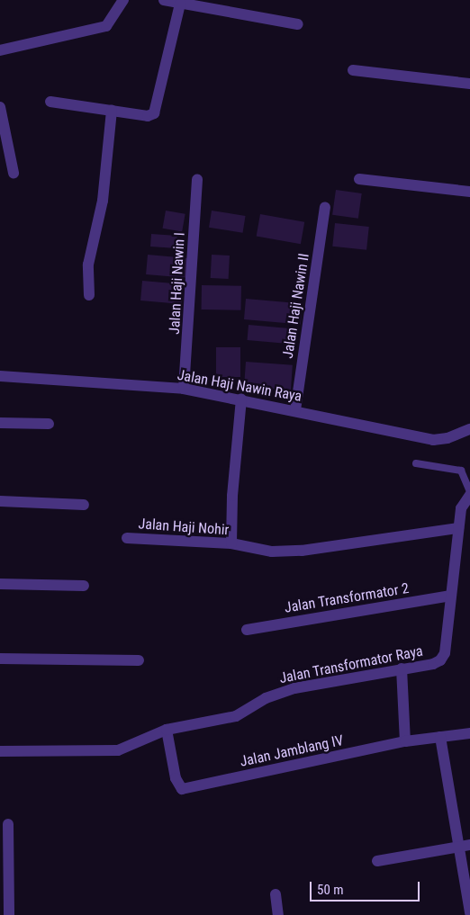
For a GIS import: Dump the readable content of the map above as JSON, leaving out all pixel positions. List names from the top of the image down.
{
  "streets": {
    "street": [
      "Jalan Haji Nawin I",
      "Jalan Haji Nawin II",
      "Jalan Haji Nawin Raya",
      "Jalan Haji Nohir",
      "Jalan Transformator 2",
      "Jalan Transformator Raya",
      "Jalan Jamblang IV"
    ]
  },
  "crossings": [
    ["Jalan Haji Nawin I", "Jalan Haji Nawin Raya"],
    ["Jalan Haji Nawin II", "Jalan Haji Nawin Raya"],
    ["Jalan Haji Nohir", "Jalan Transformator Raya"],
    ["Jalan Transformator 2", "Jalan Transformator Raya"],
    ["Jalan Transformator Raya", "Jalan Jamblang IV"]
  ],
  "scale_bar": "50 m"
}
